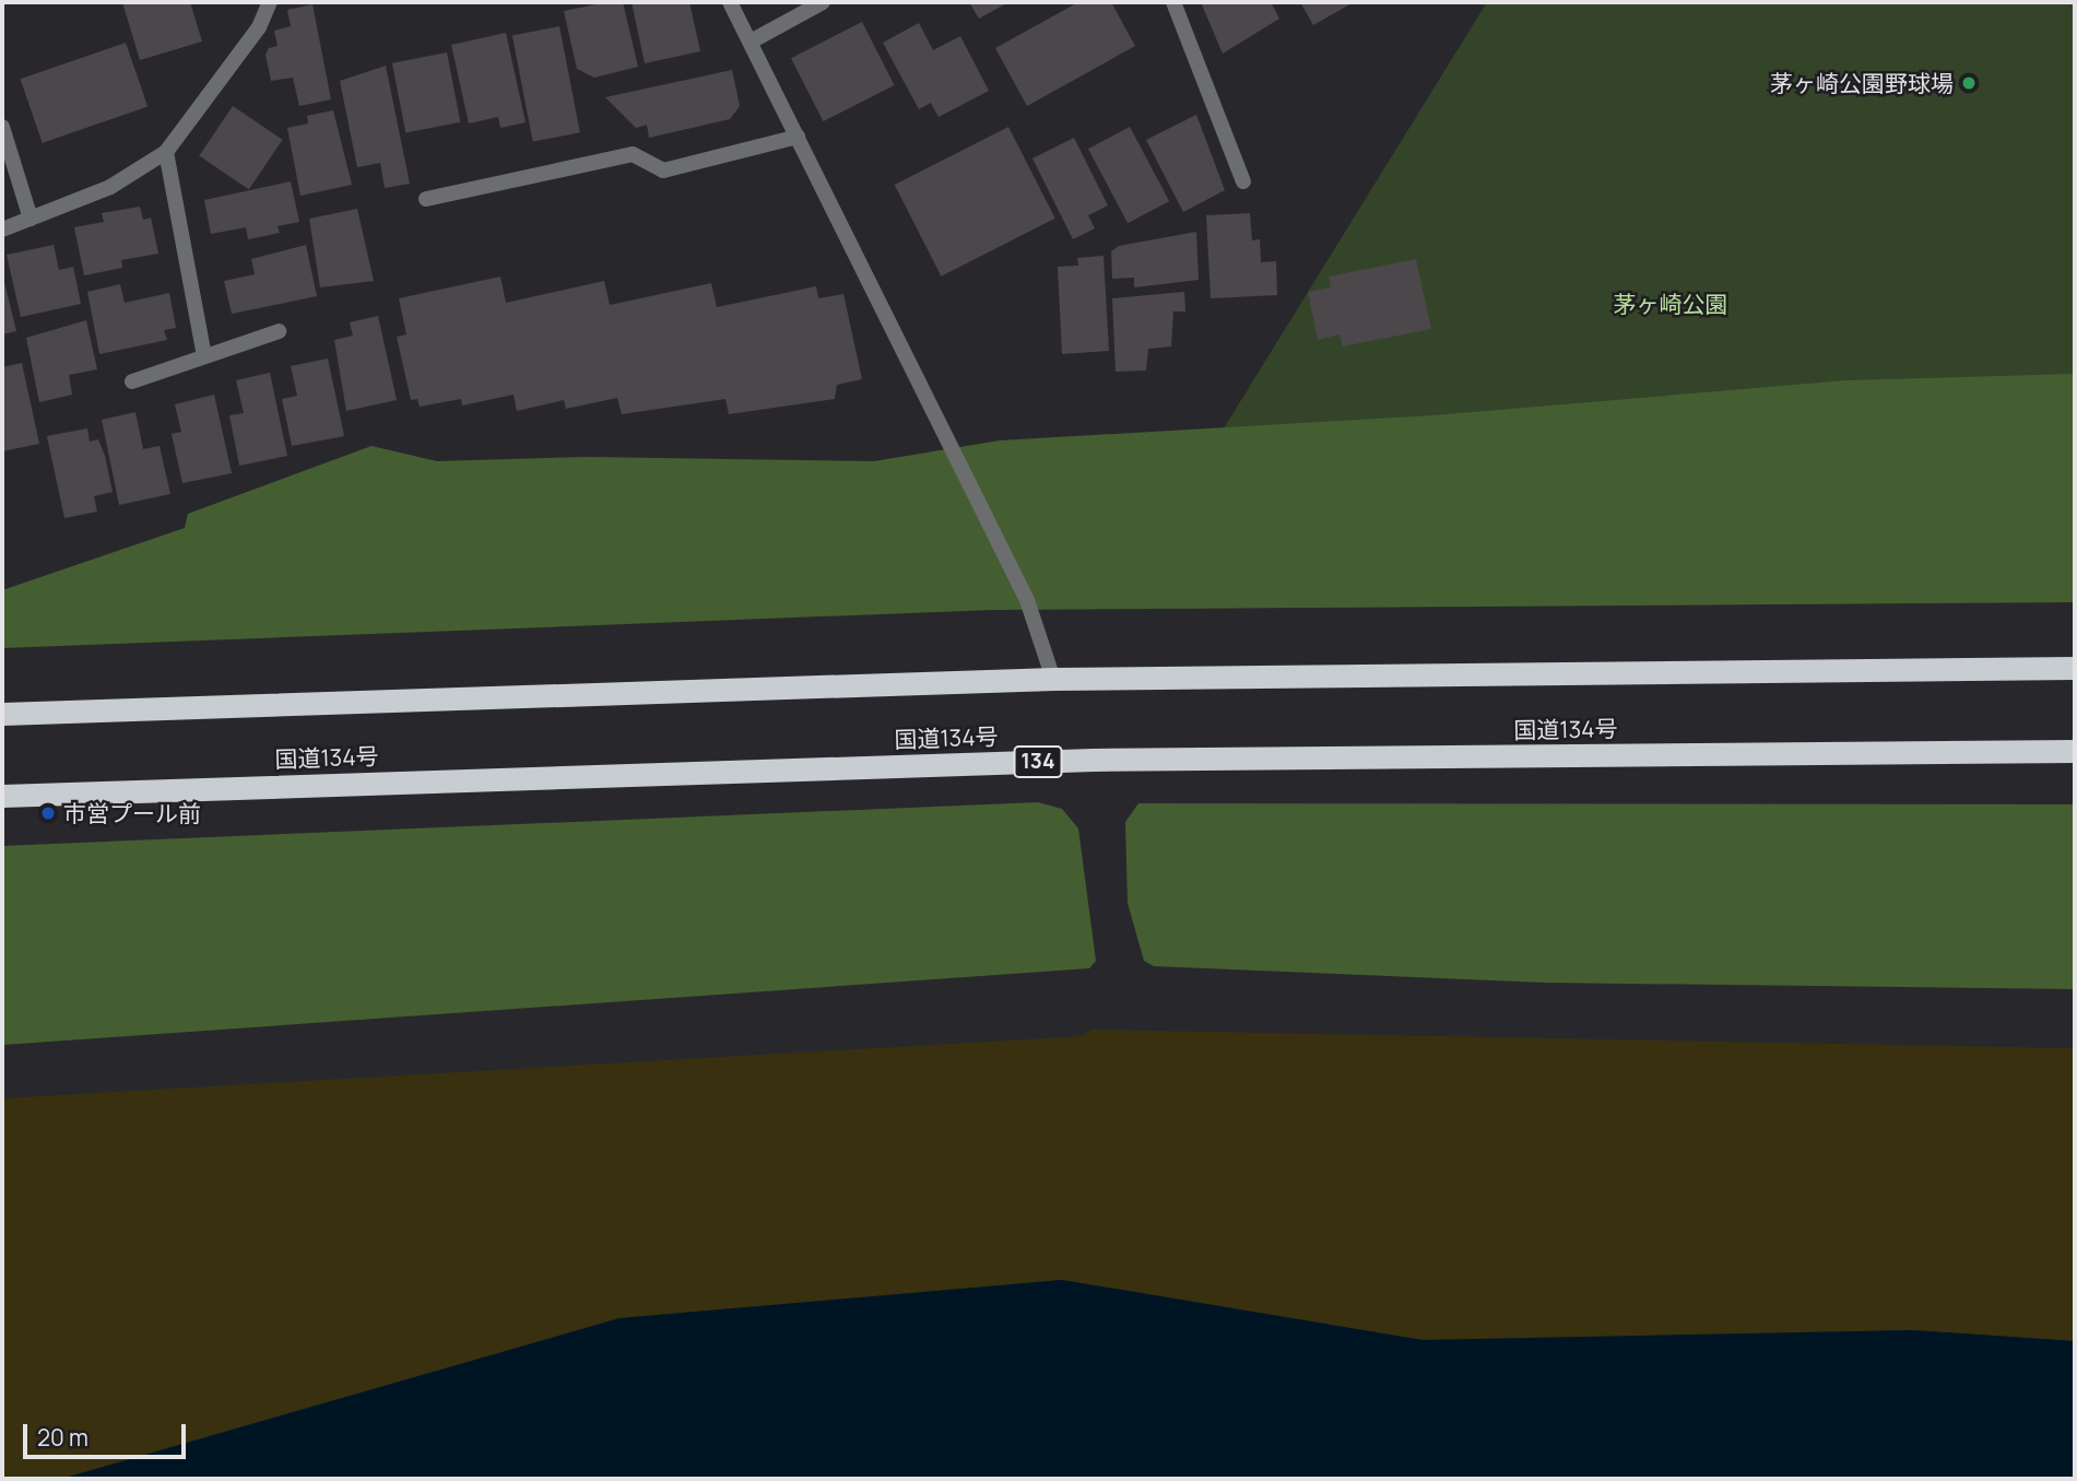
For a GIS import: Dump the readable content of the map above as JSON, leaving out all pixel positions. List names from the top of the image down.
{
  "streets": {
    "highway": ["国道134号", "134"]
  },
  "parks": ["茅ヶ崎公園"],
  "places": ["茅ヶ崎公園野球場", "市営プール前"],
  "scale_bar": "20 m"
}
